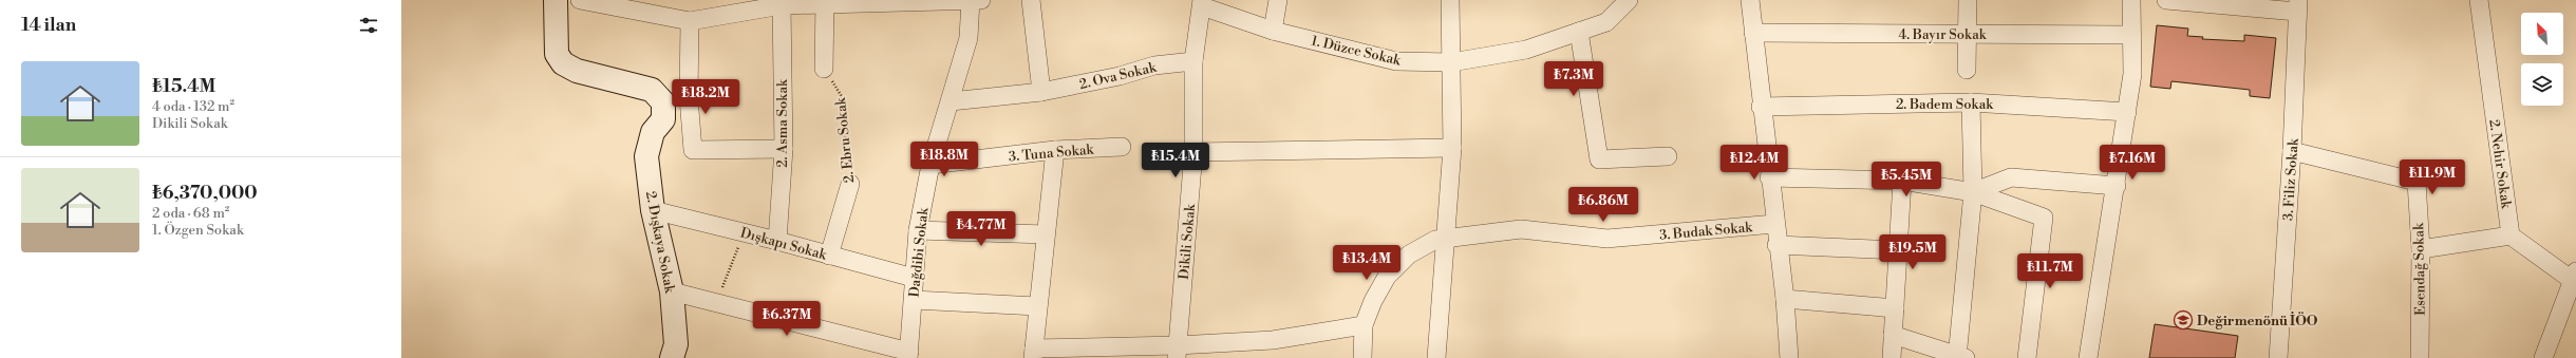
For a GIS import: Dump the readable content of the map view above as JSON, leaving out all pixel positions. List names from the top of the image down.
{
  "streets": {
    "street": [
      "4. Bayır Sokak",
      "1. Düzce Sokak",
      "2. Ova Sokak",
      "2. Badem Sokak",
      "2. Asma Sokak",
      "2. Ebru Sokak",
      "3. Tuna Sokak",
      "2. Nehir Sokak",
      "3. Filiz Sokak",
      "3. Budak Sokak",
      "2. Dışkaya Sokak",
      "Dikili Sokak",
      "Dışkapı Sokak",
      "Dağdibi Sokak",
      "Esendağ Sokak"
    ]
  },
  "crossings": [
    ["1. Düzce Sokak", "Dikili Sokak"],
    ["2. Ova Sokak", "Dikili Sokak"],
    ["2. Ova Sokak", "Dağdibi Sokak"],
    ["2. Asma Sokak", "Dışkapı Sokak"],
    ["2. Ebru Sokak", "Dışkapı Sokak"],
    ["3. Tuna Sokak", "Dağdibi Sokak"],
    ["3. Filiz Sokak", "Esendağ Sokak"],
    ["2. Dışkaya Sokak", "Dışkapı Sokak"],
    ["Dışkapı Sokak", "Dağdibi Sokak"]
  ],
  "places": {
    "school or university": ["Değirmenönü İÖO"]
  },
  "north": "top left",
  "page": {
    "heading": "14 ilan",
    "list": [
      {
        "name": "₺15.4M",
        "note": "4 oda · 132 m² · Dikili Sokak"
      },
      {
        "name": "₺6,370,000",
        "note": "2 oda · 68 m² · 1. Özgen Sokak"
      }
    ],
    "price": [
      "₺7.3M",
      "₺18.2M",
      "₺18.8M",
      "₺15.4M",
      "₺12.4M",
      "₺7.16M",
      "₺11.9M",
      "₺5.45M",
      "₺6.86M",
      "₺4.77M",
      "₺19.5M",
      "₺13.4M",
      "₺11.7M",
      "₺6.37M"
    ]
  }
}
